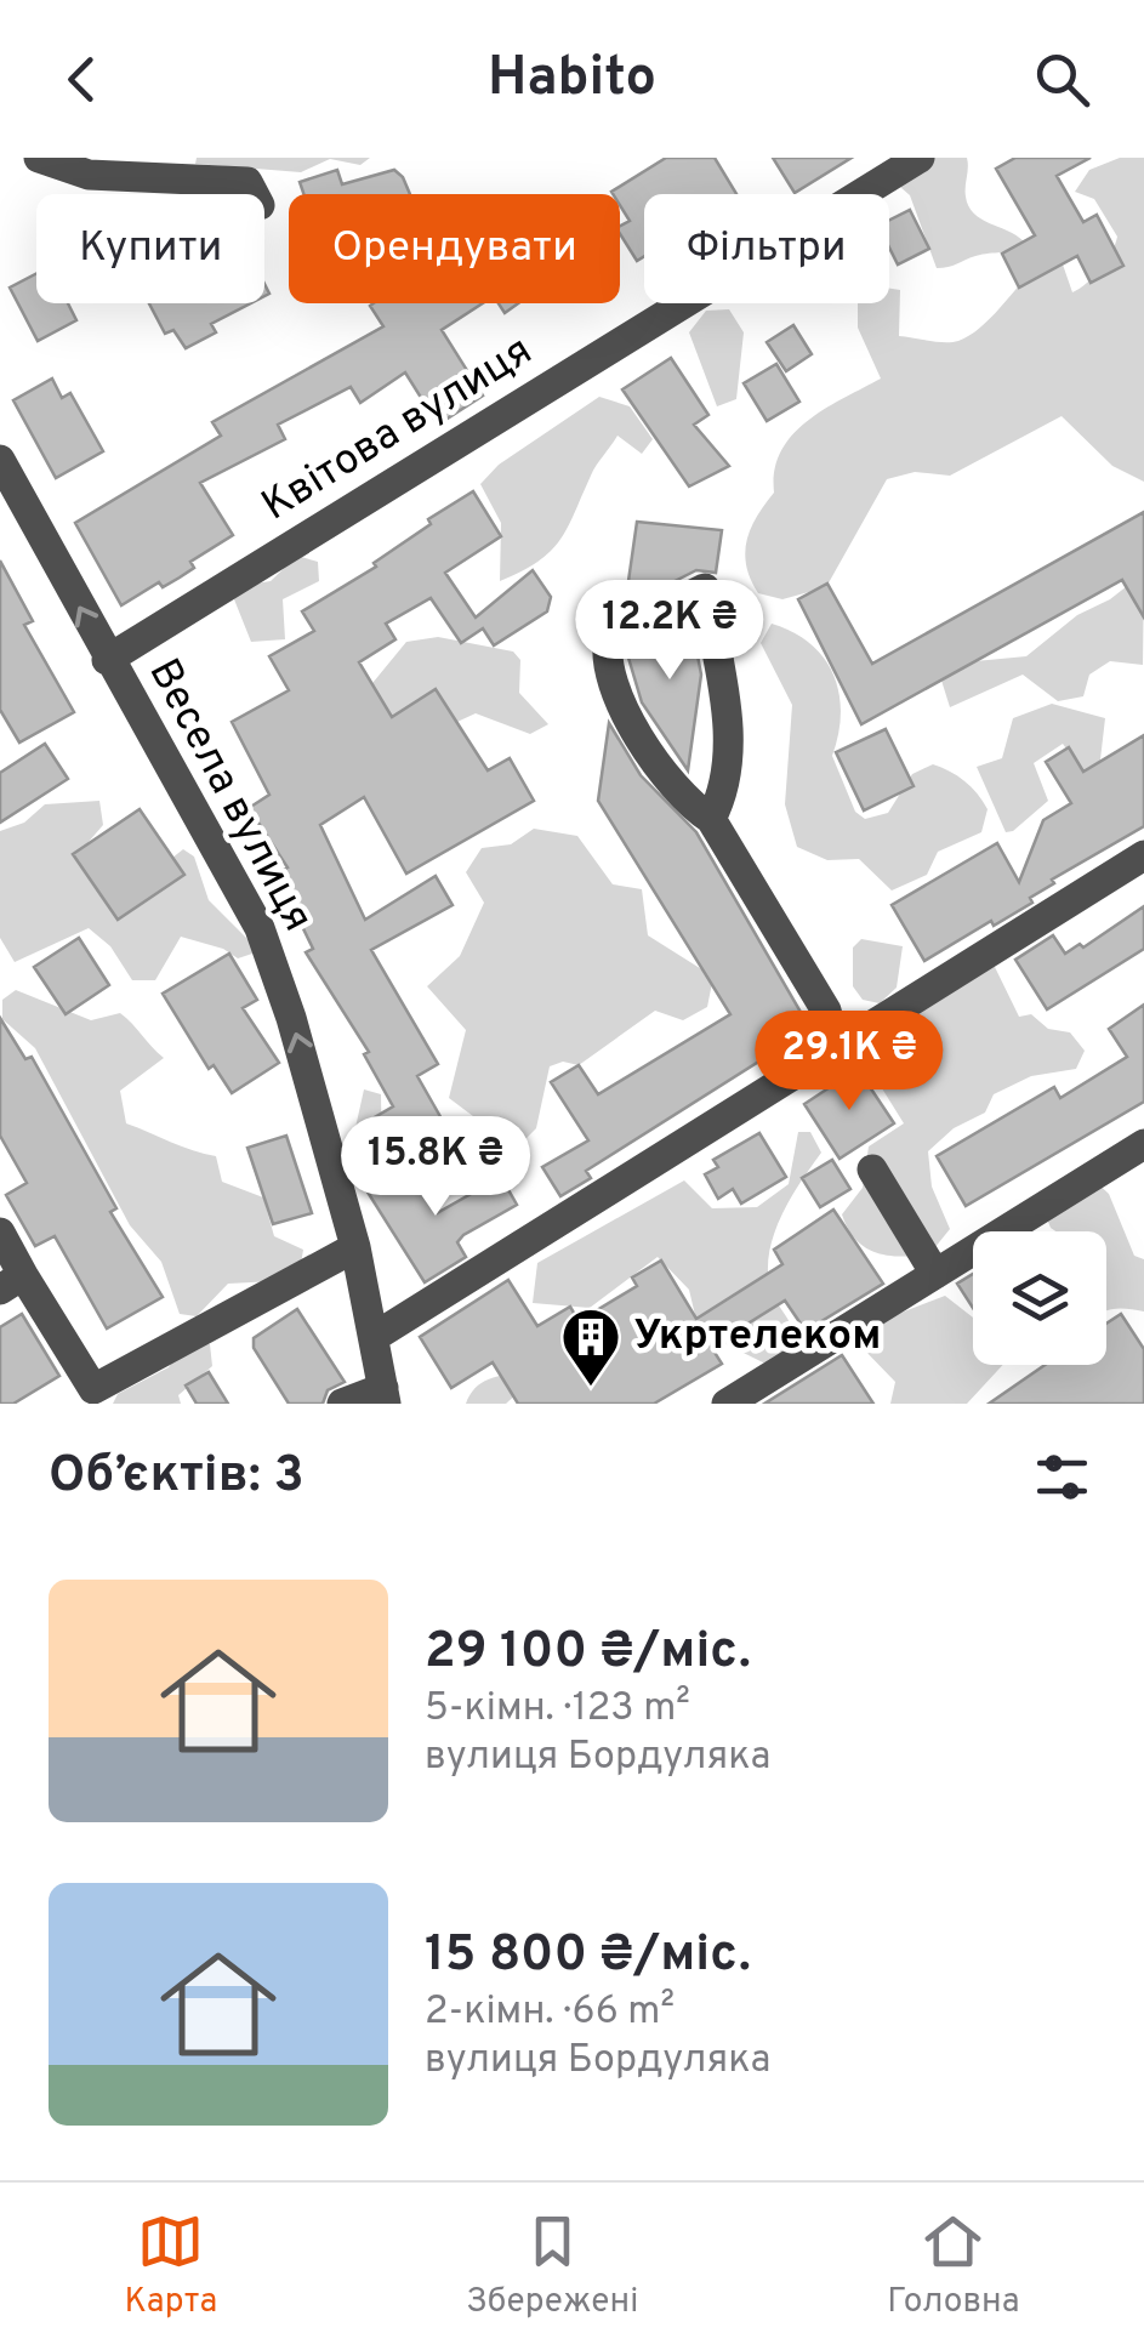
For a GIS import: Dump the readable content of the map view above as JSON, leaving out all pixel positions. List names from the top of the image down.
{
  "streets": {
    "street": ["Квітова вулиця", "Весела вулиця"]
  },
  "crossings": [
    ["Квітова вулиця", "Весела вулиця"]
  ],
  "one_way": ["Весела вулиця"],
  "places": {
    "building": ["Укртелеком"]
  },
  "page": {
    "header": "Habito",
    "chip": ["Купити", "Орендувати", "Фільтри"],
    "price": ["12.2K ₴", "29.1K ₴", "15.8K ₴"],
    "heading": "Об’єктів: 3",
    "list": [
      {
        "name": "29 100 ₴/міс.",
        "note": "5-кімн. · 123 m² · вулиця Бордуляка"
      },
      {
        "name": "15 800 ₴/міс.",
        "note": "2-кімн. · 66 m² · вулиця Бордуляка"
      }
    ],
    "tabs": ["Карта", "Збережені", "Головна"]
  }
}
